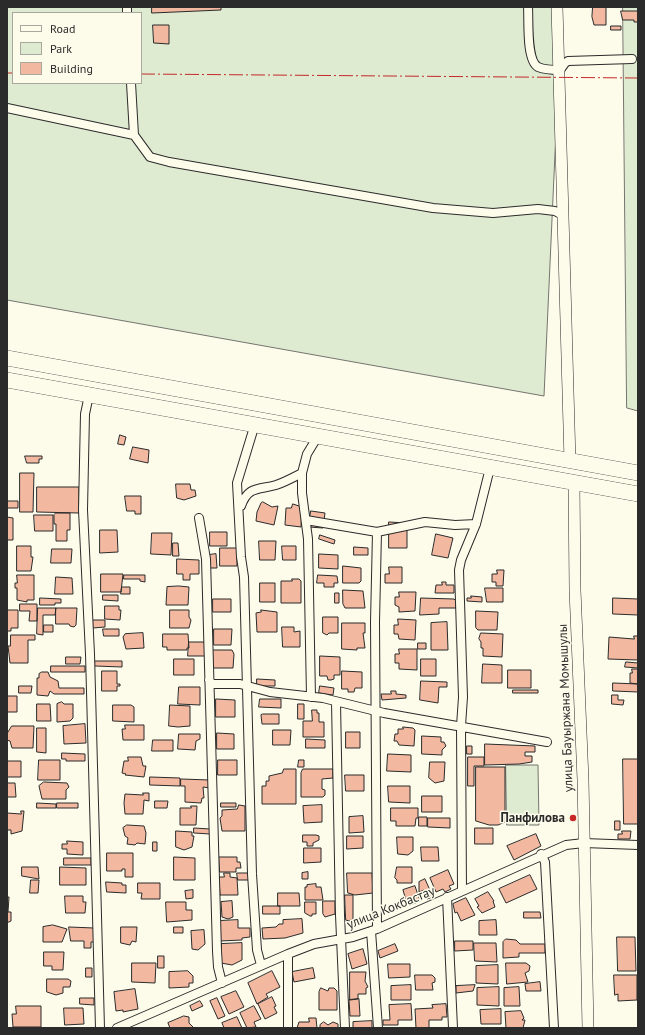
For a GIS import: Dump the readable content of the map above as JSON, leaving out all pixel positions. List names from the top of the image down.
{
  "streets": {
    "street": ["улица Бауыржана Момышулы", "улица Кокбастау"]
  },
  "crossings": [
    ["улица Бауыржана Момышулы", "улица Кокбастау"]
  ],
  "places": ["Панфилова"],
  "legend": ["Road", "Park", "Building"]
}
